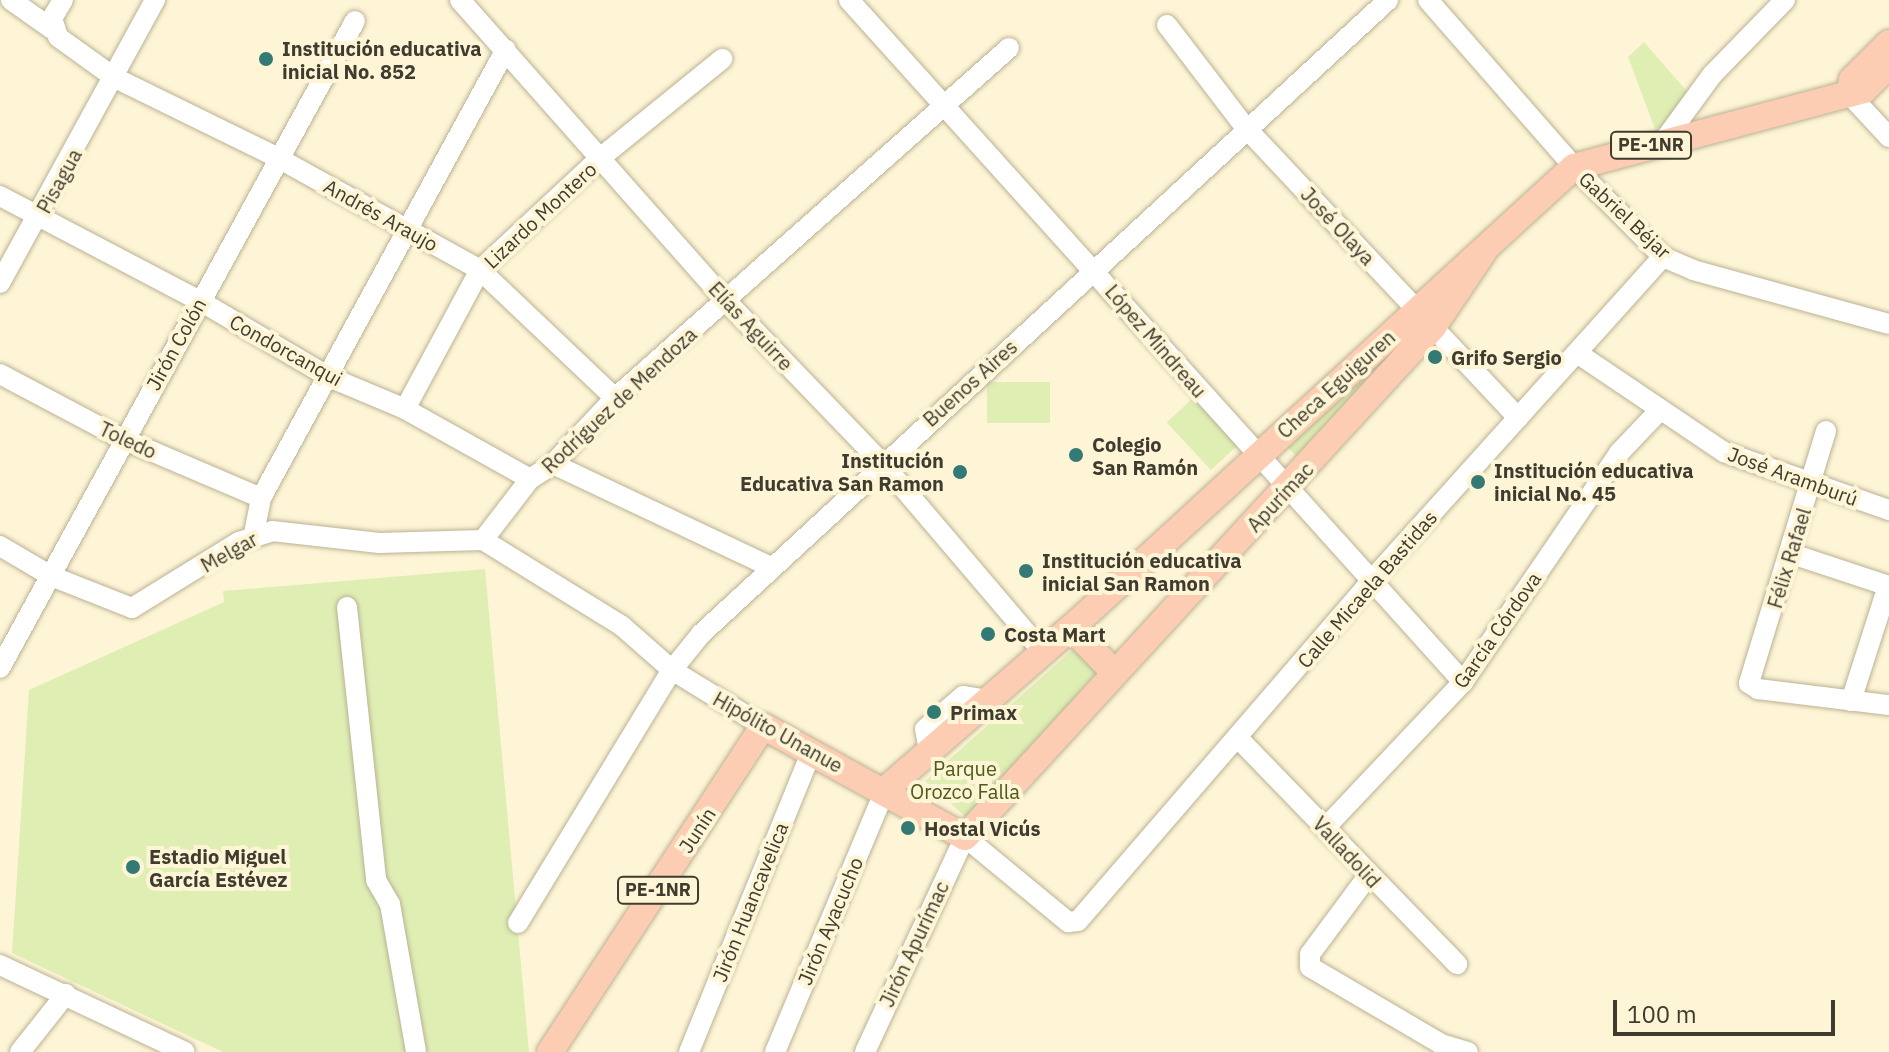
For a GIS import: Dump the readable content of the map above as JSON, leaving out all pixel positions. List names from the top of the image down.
{
  "streets": {
    "main road": [
      "PE-1NR",
      "Checa Eguiguren",
      "Apurímac",
      "Hipólito Unanue",
      "Junín"
    ],
    "street": [
      "Pisagua",
      "Andrés Araujo",
      "Lizardo Montero",
      "Gabriel Béjar",
      "José Olaya",
      "Elías Aguirre",
      "López Mindreau",
      "Jirón Colón",
      "Condorcanqui",
      "Buenos Aires",
      "Rodríguez de Mendoza",
      "Toledo",
      "José Aramburú",
      "Melgar",
      "Félix Rafael",
      "Calle Micaela Bastidas",
      "García Córdova",
      "Valladolid",
      "Jirón Huancavelica",
      "Jirón Ayacucho",
      "Jirón Apurímac"
    ]
  },
  "crossings": [
    ["PE-1NR", "Checa Eguiguren"],
    ["Pisagua", "Andrés Araujo"],
    ["Pisagua", "Condorcanqui"],
    ["Andrés Araujo", "Lizardo Montero"],
    ["Andrés Araujo", "Jirón Colón"],
    ["Andrés Araujo", "Rodríguez de Mendoza"],
    ["Lizardo Montero", "Elías Aguirre"],
    ["Lizardo Montero", "Condorcanqui"],
    ["Gabriel Béjar", "Checa Eguiguren"],
    ["Gabriel Béjar", "Calle Micaela Bastidas"],
    ["José Olaya", "Buenos Aires"],
    ["José Olaya", "Checa Eguiguren"],
    ["José Olaya", "Apurímac"],
    ["José Olaya", "Calle Micaela Bastidas"],
    ["Elías Aguirre", "Buenos Aires"],
    ["Elías Aguirre", "Checa Eguiguren"],
    ["Elías Aguirre", "Rodríguez de Mendoza"],
    ["López Mindreau", "Buenos Aires"],
    ["López Mindreau", "Checa Eguiguren"],
    ["López Mindreau", "Rodríguez de Mendoza"],
    ["López Mindreau", "Apurímac"],
    ["López Mindreau", "Calle Micaela Bastidas"],
    ["López Mindreau", "García Córdova"],
    ["Jirón Colón", "Condorcanqui"],
    ["Jirón Colón", "Toledo"],
    ["Jirón Colón", "Melgar"],
    ["Condorcanqui", "Rodríguez de Mendoza"],
    ["Buenos Aires", "Hipólito Unanue"],
    ["Checa Eguiguren", "Apurímac"],
    ["Checa Eguiguren", "Hipólito Unanue"],
    ["Checa Eguiguren", "Jirón Ayacucho"],
    ["Rodríguez de Mendoza", "Melgar"],
    ["Rodríguez de Mendoza", "Hipólito Unanue"],
    ["José Aramburú", "Félix Rafael"],
    ["José Aramburú", "Calle Micaela Bastidas"],
    ["José Aramburú", "García Córdova"],
    ["Apurímac", "Hipólito Unanue"],
    ["Apurímac", "Jirón Apurímac"],
    ["Melgar", "Hipólito Unanue"],
    ["Calle Micaela Bastidas", "Hipólito Unanue"],
    ["Calle Micaela Bastidas", "Valladolid"],
    ["García Córdova", "Valladolid"],
    ["Hipólito Unanue", "Junín"],
    ["Hipólito Unanue", "Jirón Huancavelica"],
    ["Hipólito Unanue", "Jirón Ayacucho"],
    ["Hipólito Unanue", "Jirón Apurímac"]
  ],
  "parks": ["Parque Orozco Falla"],
  "places": [
    "Institución educativa inicial No. 852",
    "Grifo Sergio",
    "Colegio San Ramón",
    "Institución Educativa San Ramon",
    "Institución educativa inicial No. 45",
    "Institución educativa inicial San Ramon",
    "Costa Mart",
    "Primax",
    "Hostal Vicús",
    "Estadio Miguel García Estévez"
  ],
  "scale_bar": "100 m"
}
